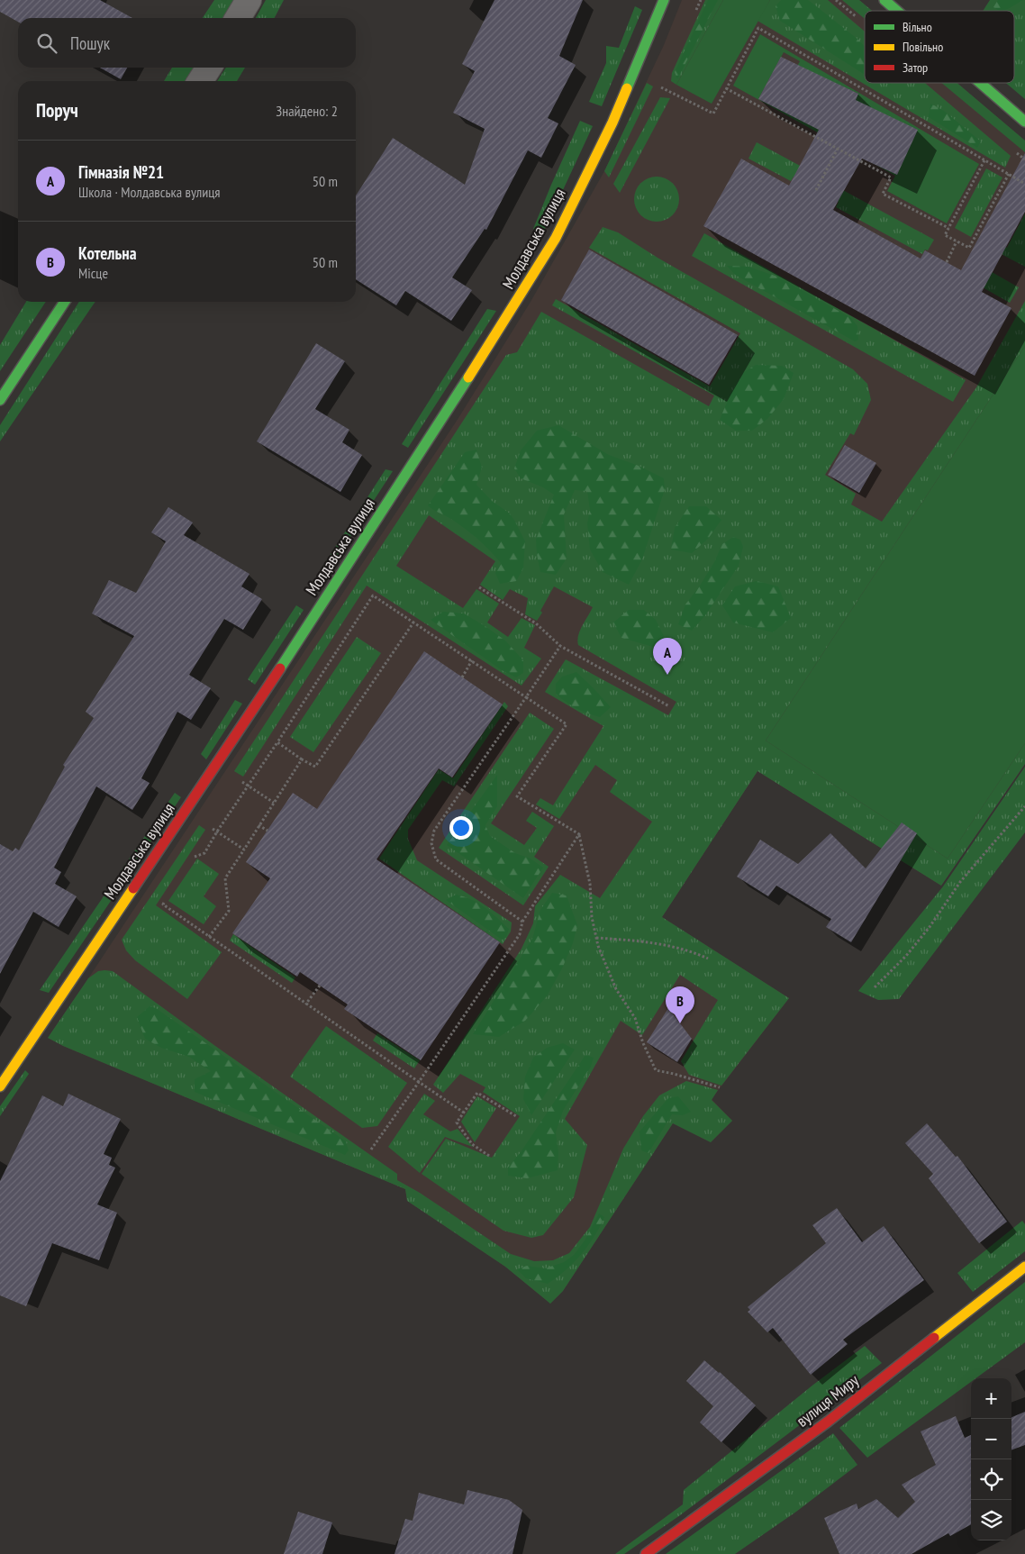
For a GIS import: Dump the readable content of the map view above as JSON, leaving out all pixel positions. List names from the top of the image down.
{
  "streets": {
    "street": ["Молдавська вулиця", "вулиця Миру"]
  },
  "legend": ["Вільно", "Повільно", "Затор"],
  "page": {
    "search": "Пошук",
    "heading": ["Поруч", "Знайдено: 2"],
    "list": [
      {
        "mark": "A",
        "name": "Гімназія №21",
        "note": "Школа · Молдавська вулиця",
        "value": "50 m"
      },
      {
        "mark": "B",
        "name": "Котельна",
        "note": "Місце",
        "value": "50 m"
      }
    ],
    "pins": ["A", "B"],
    "map_buttons": ["+", "−"]
  }
}
